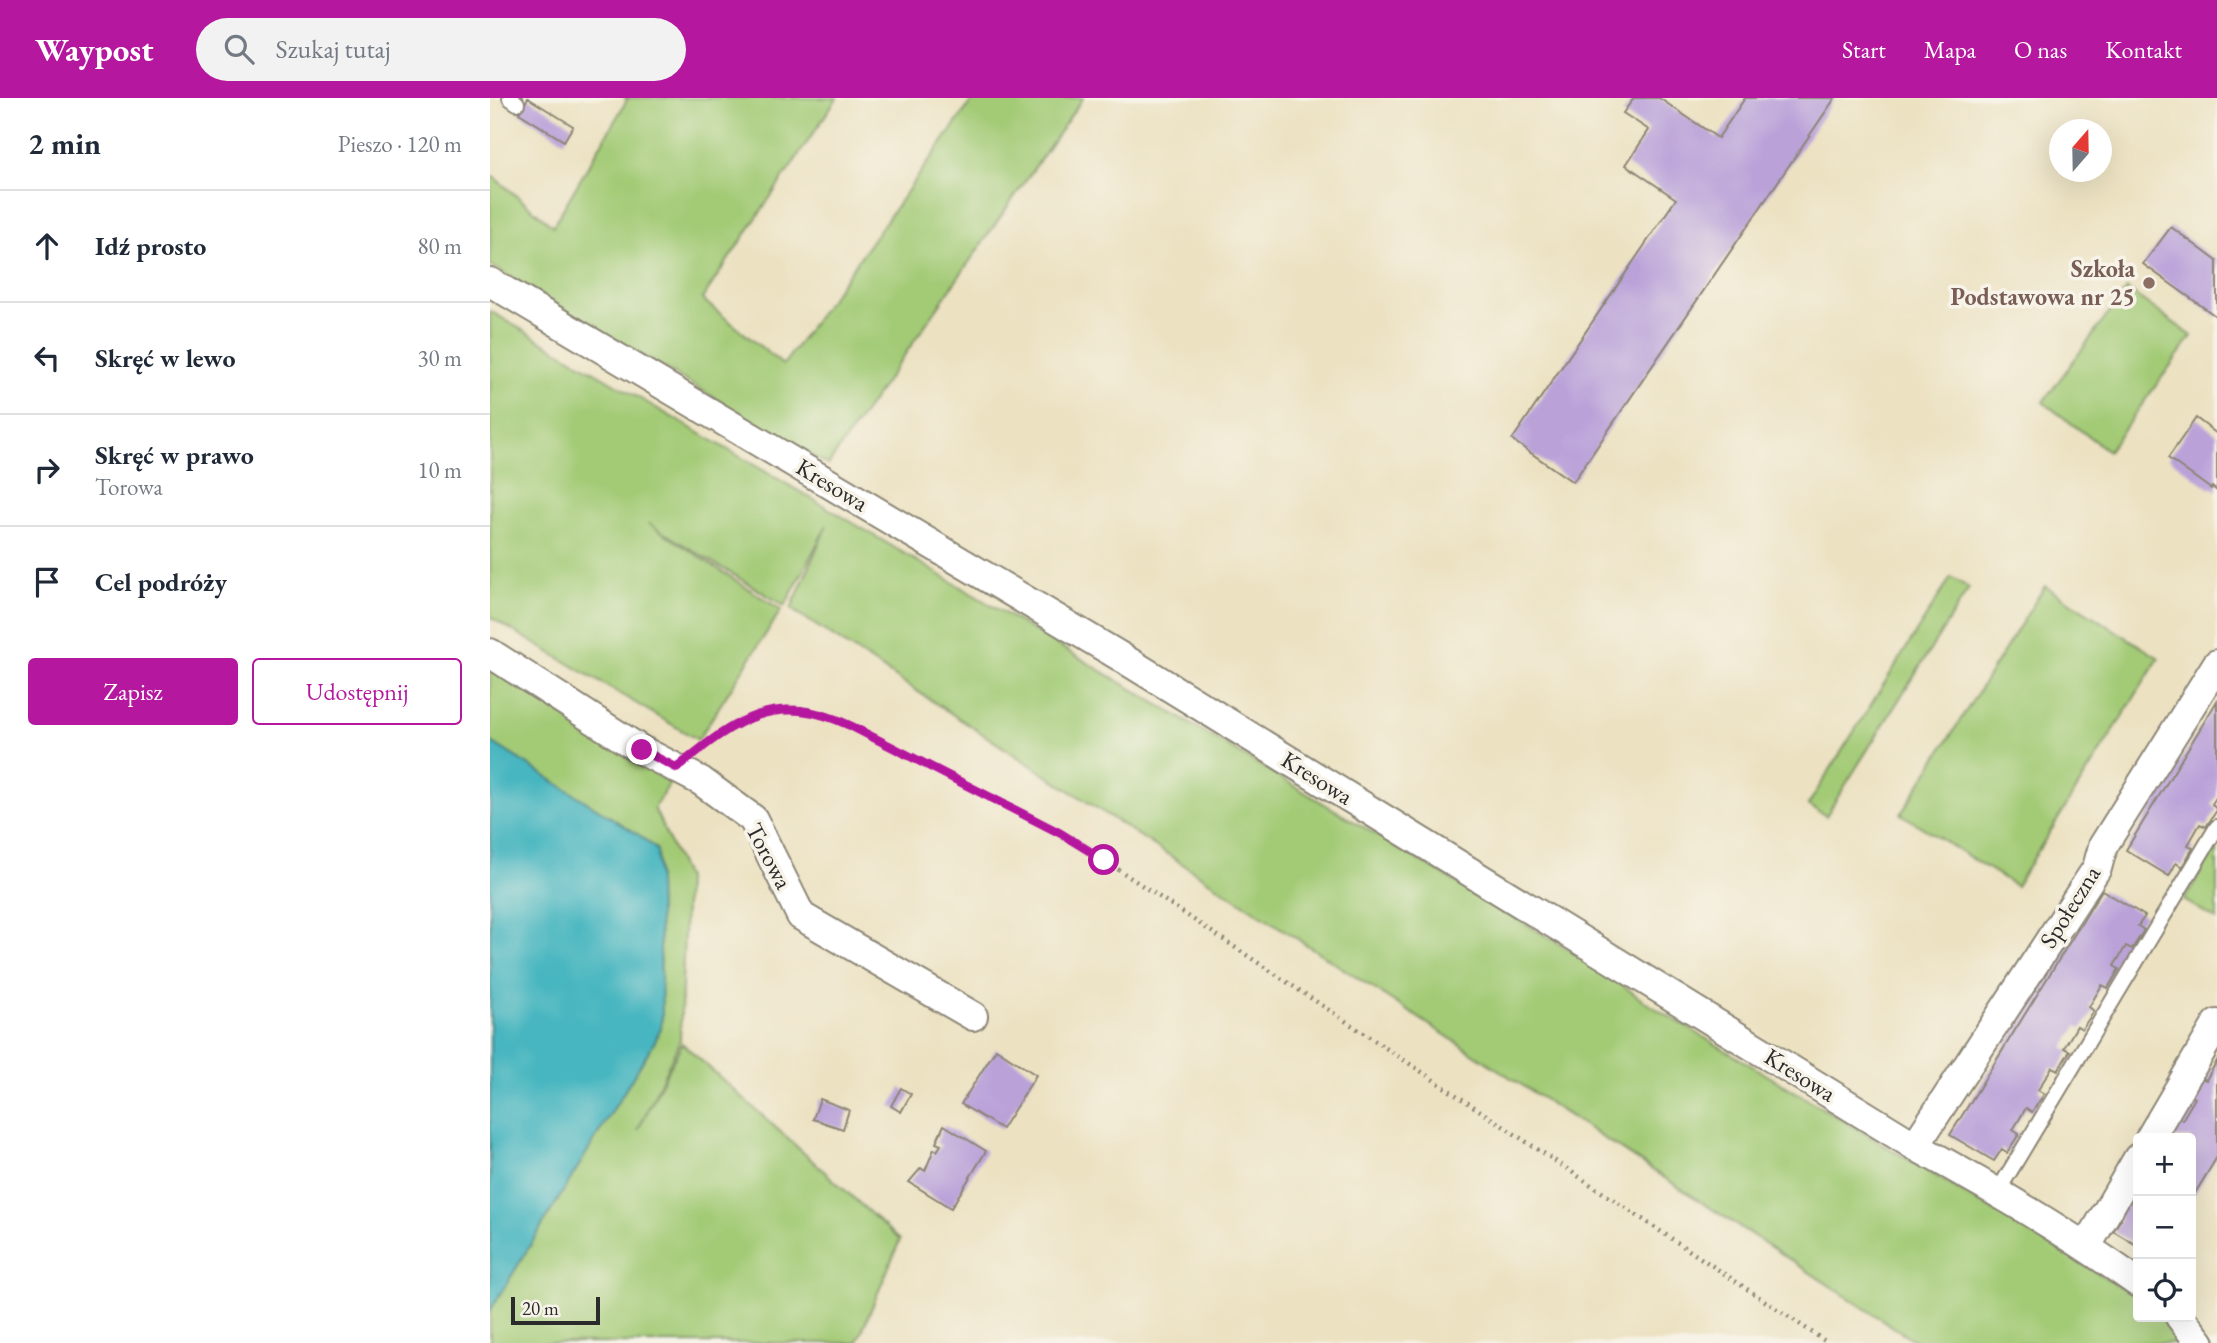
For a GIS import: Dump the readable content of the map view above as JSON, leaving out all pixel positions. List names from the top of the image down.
{
  "streets": {
    "street": ["Kresowa", "Torowa", "Społeczna"]
  },
  "crossings": [
    ["Kresowa", "Społeczna"]
  ],
  "places": ["Szkoła Podstawowa nr 25"],
  "scale_bar": "20 m",
  "north": "top",
  "page": {
    "header": "Waypost",
    "search": "Szukaj tutaj",
    "nav": [
      "Start",
      "Mapa",
      "O nas",
      "Kontakt"
    ],
    "heading": ["2 min", "Pieszo · 120 m"],
    "list": [
      ["Idź prosto", "80 m"],
      ["Skręć w lewo", "30 m"],
      ["Skręć w prawo", "Torowa", "10 m"],
      "Cel podróży"
    ],
    "buttons": ["Zapisz", "Udostępnij"],
    "map_buttons": ["+", "−"],
    "scale": "20 m"
  }
}
